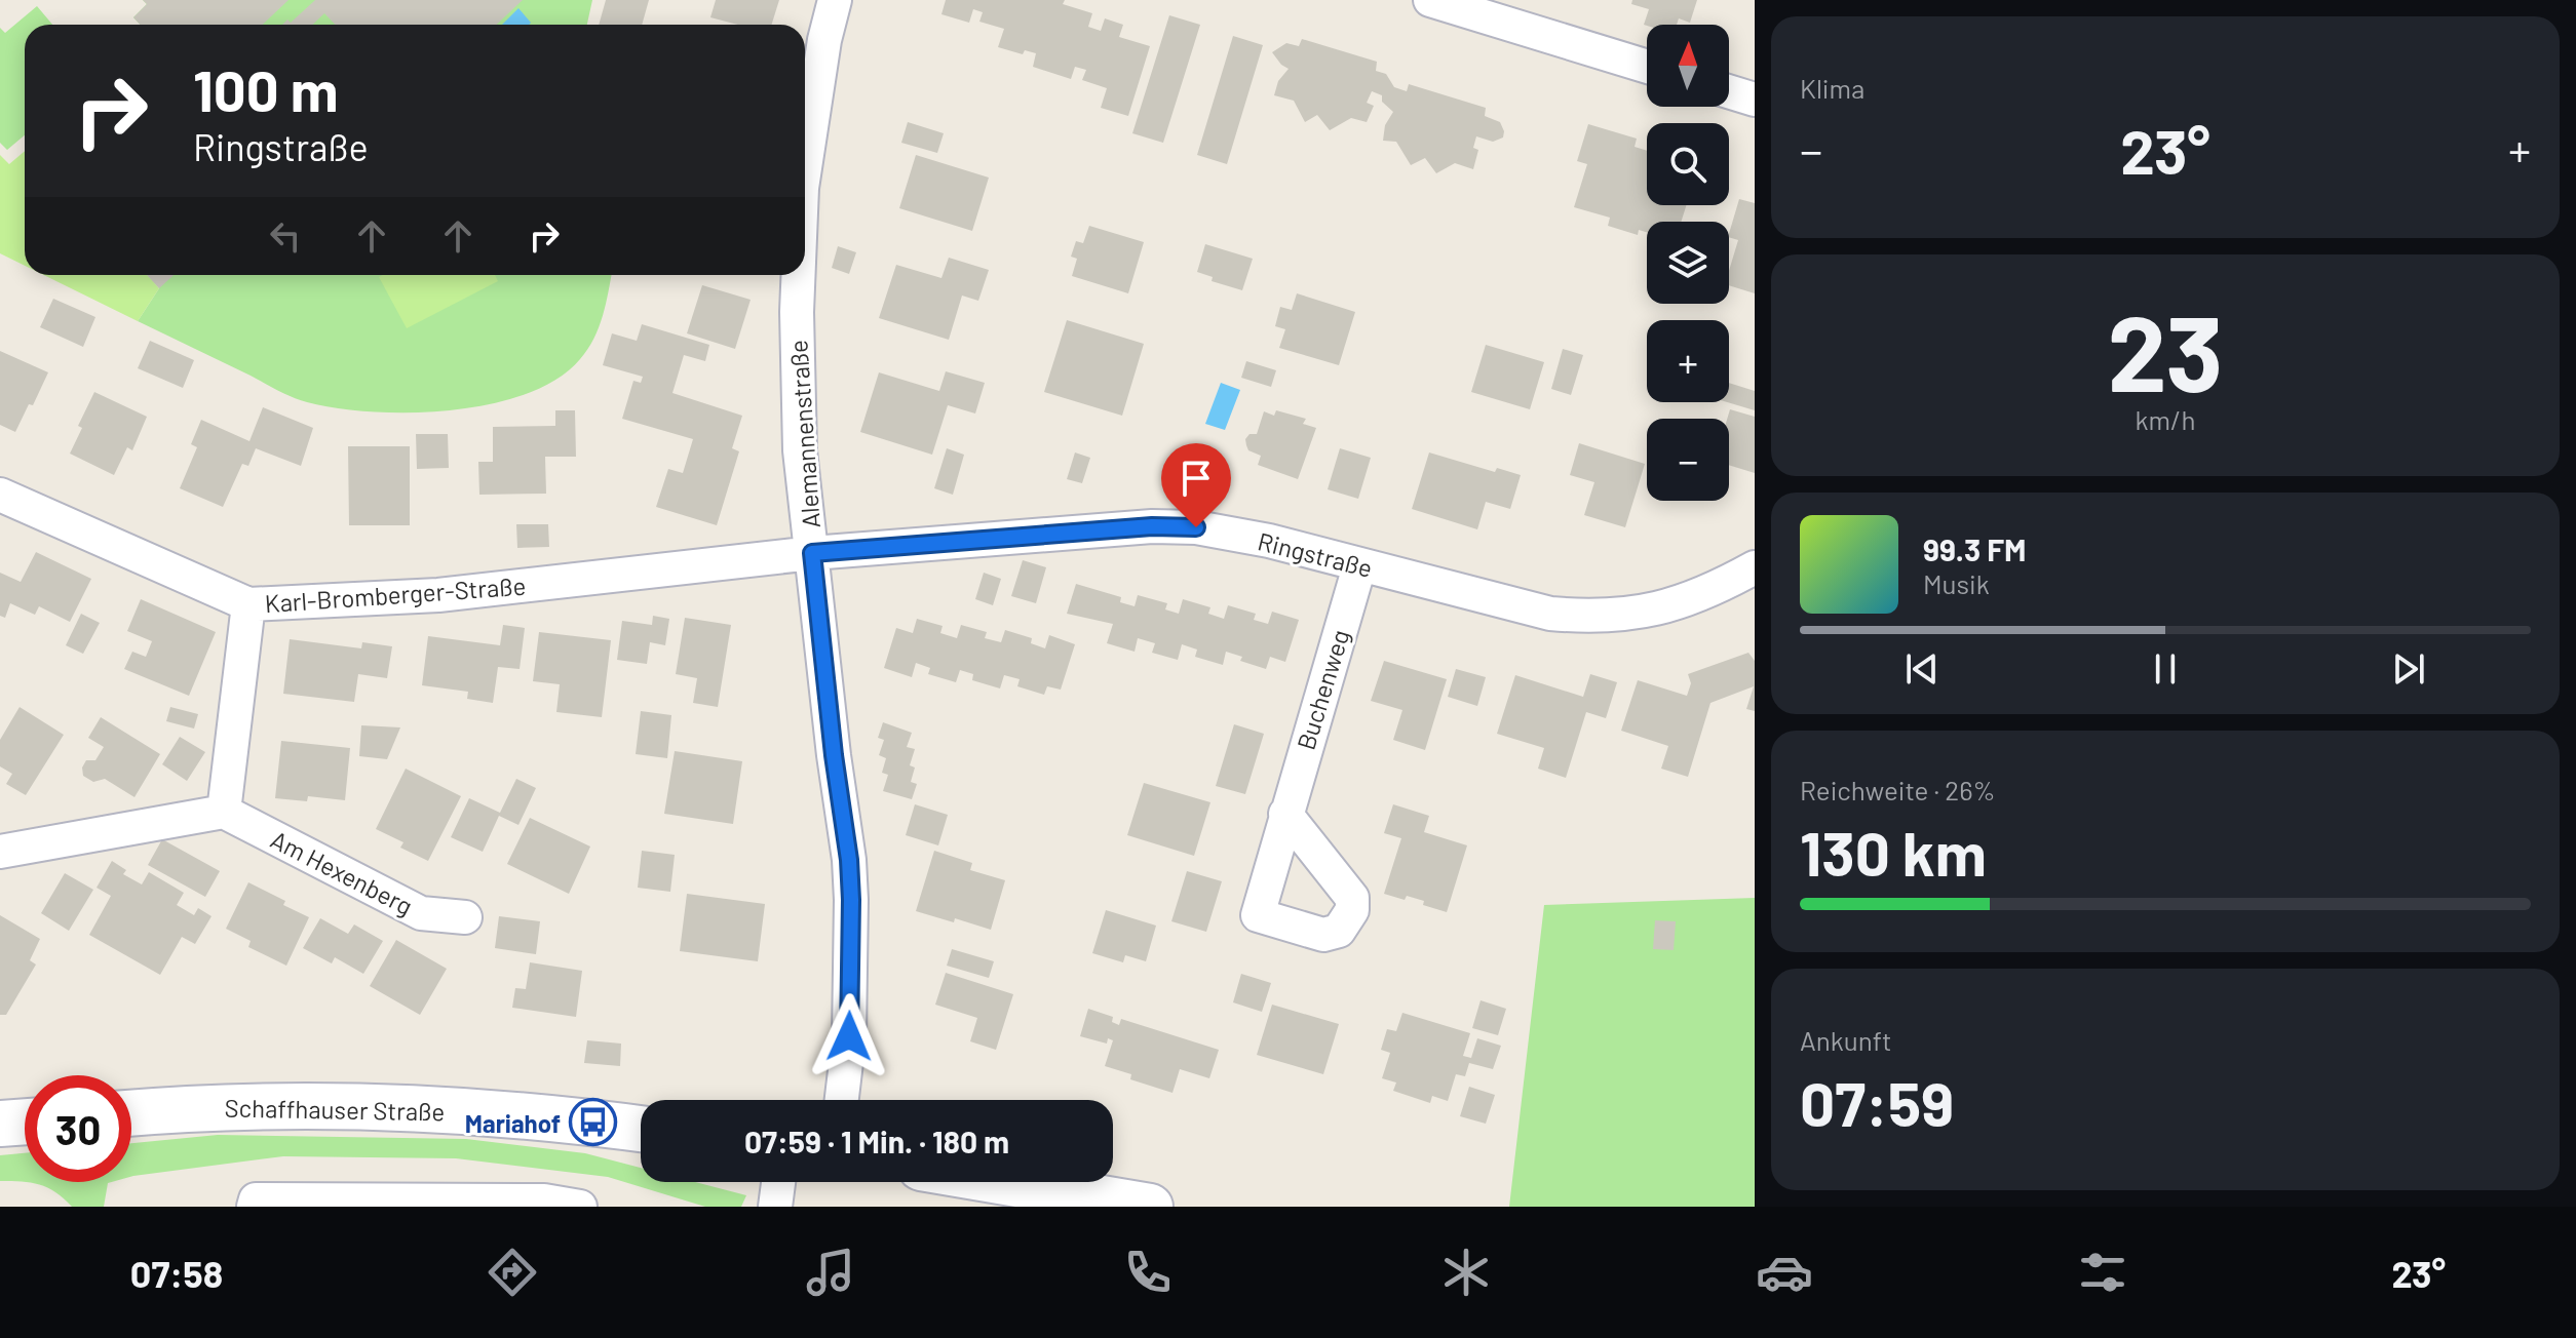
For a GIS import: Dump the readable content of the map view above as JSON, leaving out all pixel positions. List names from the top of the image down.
{
  "streets": {
    "main road": ["Schaffhauser Straße"],
    "street": [
      "Alemannenstraße",
      "Ringstraße",
      "Karl-Bromberger-Straße",
      "Buchenweg",
      "Am Hexenberg"
    ]
  },
  "crossings": [
    ["Alemannenstraße", "Ringstraße"],
    ["Alemannenstraße", "Karl-Bromberger-Straße"],
    ["Ringstraße", "Karl-Bromberger-Straße"],
    ["Ringstraße", "Buchenweg"]
  ],
  "places": {
    "bus stop": ["Mariahof"]
  },
  "north": "top",
  "page": {
    "tile": [
      "Klima",
      ["23", "km/h"],
      ["Reichweite · 26%", "130 km"],
      ["Ankunft", "07:59"]
    ],
    "map_buttons": ["+", "−"],
    "turn": ["100 m", "Ringstraße"],
    "heat": ["−", "23°", "+"],
    "song": ["99.3 FM", "Musik"],
    "limit": "30",
    "trip": "07:59 · 1 Min. · 180 m",
    "tabs": ["07:58", "23°"]
  }
}
